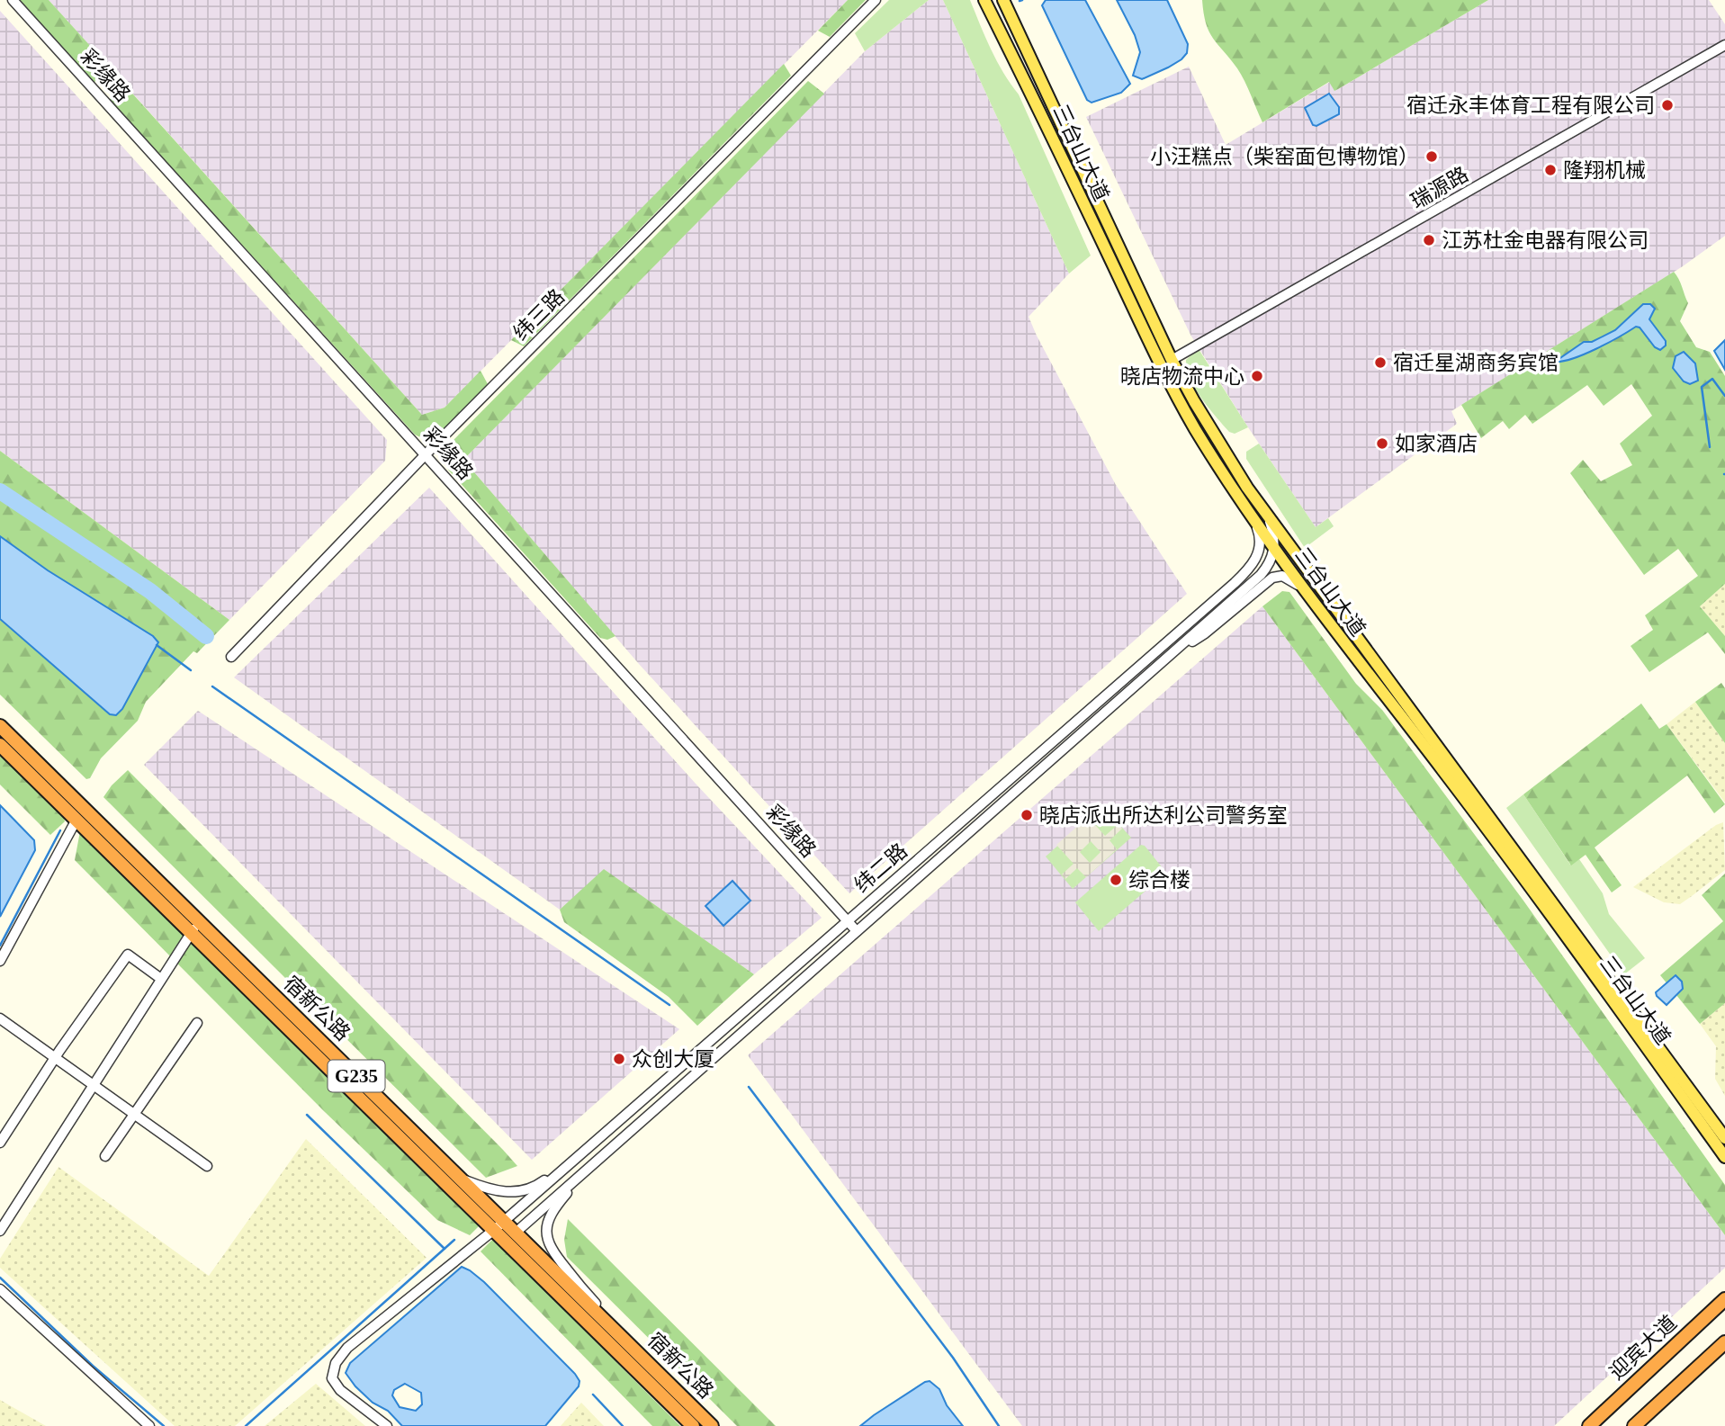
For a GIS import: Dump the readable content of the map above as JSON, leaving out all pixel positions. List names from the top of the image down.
{
  "streets": {
    "highway": ["宿新公路", "G235", "迎宾大道"],
    "main road": ["三台山大道"],
    "street": [
      "彩缘路",
      "瑞源路",
      "纬三路",
      "纬二路"
    ]
  },
  "crossings": [
    ["彩缘路", "纬三路"],
    ["彩缘路", "纬二路"],
    ["三台山大道", "瑞源路"],
    ["三台山大道", "纬二路"],
    ["纬二路", "宿新公路"]
  ],
  "places": [
    "宿迁永丰体育工程有限公司",
    "小汪糕点（柴窑面包博物馆）",
    "隆翔机械",
    "江苏杜金电器有限公司",
    "宿迁星湖商务宾馆",
    "晓店物流中心",
    "如家酒店",
    "晓店派出所达利公司警务室",
    "综合楼",
    "众创大厦"
  ]
}
